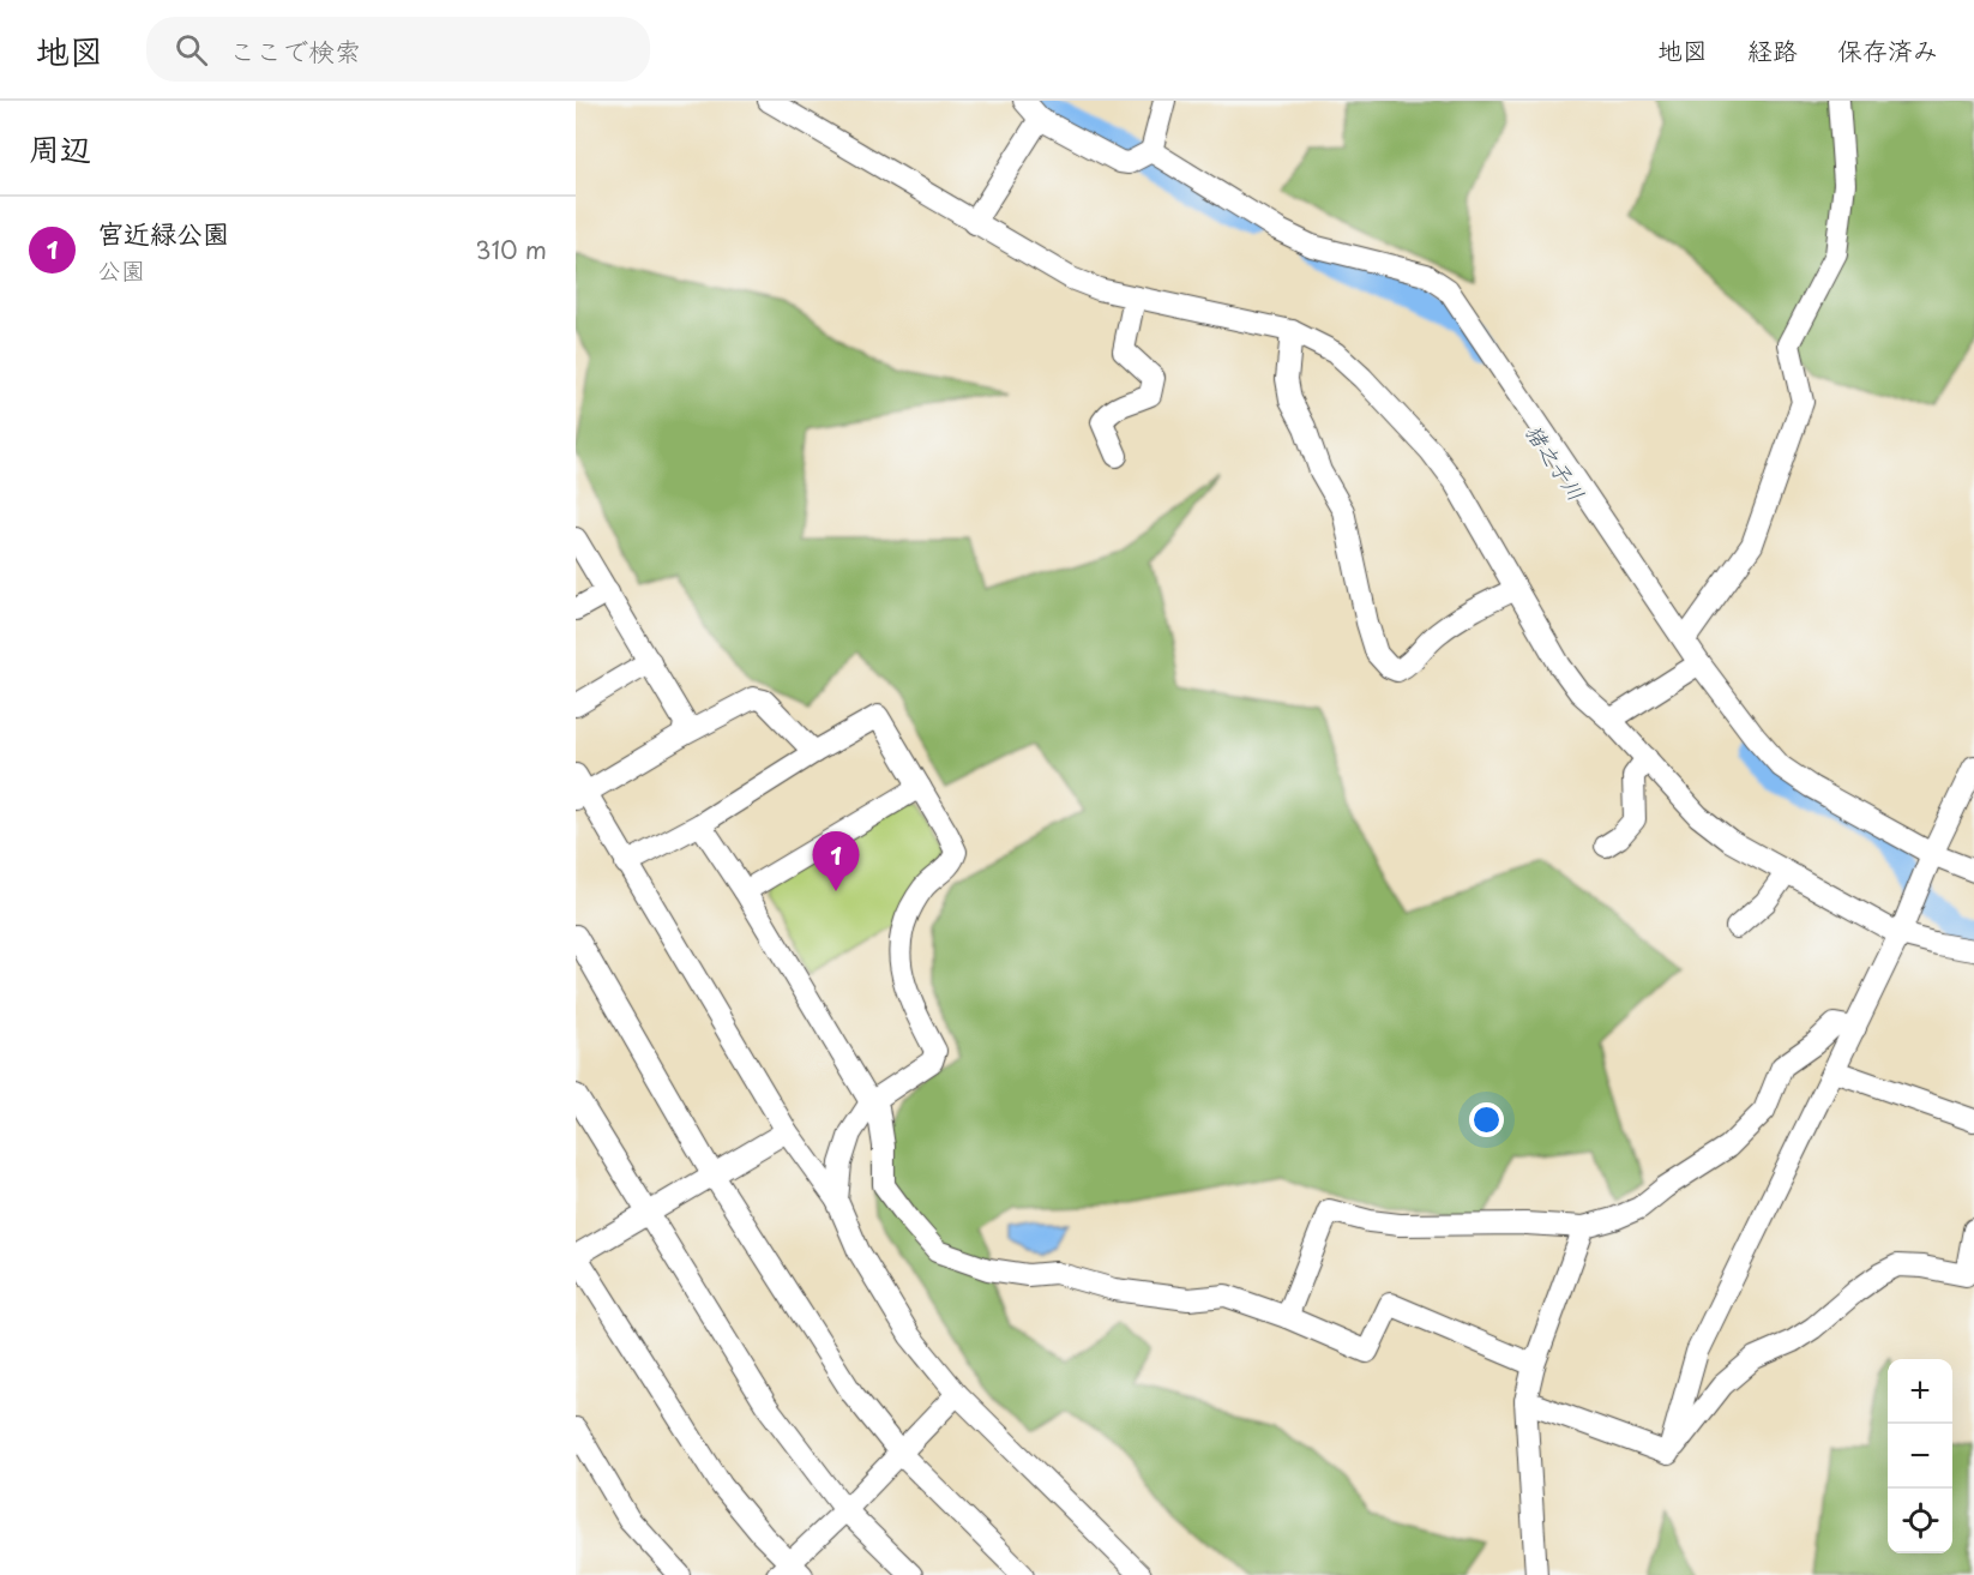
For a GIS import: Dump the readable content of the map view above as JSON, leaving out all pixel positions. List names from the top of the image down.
{
  "water": ["猪之子川"],
  "page": {
    "header": "地図",
    "search": "ここで検索",
    "nav": ["地図", "経路", "保存済み"],
    "heading": "周辺",
    "list": [
      {
        "mark": "1",
        "name": "宮近緑公園",
        "note": "公園",
        "value": "310 m"
      }
    ],
    "pins": "1",
    "map_buttons": ["+", "−"]
  }
}
